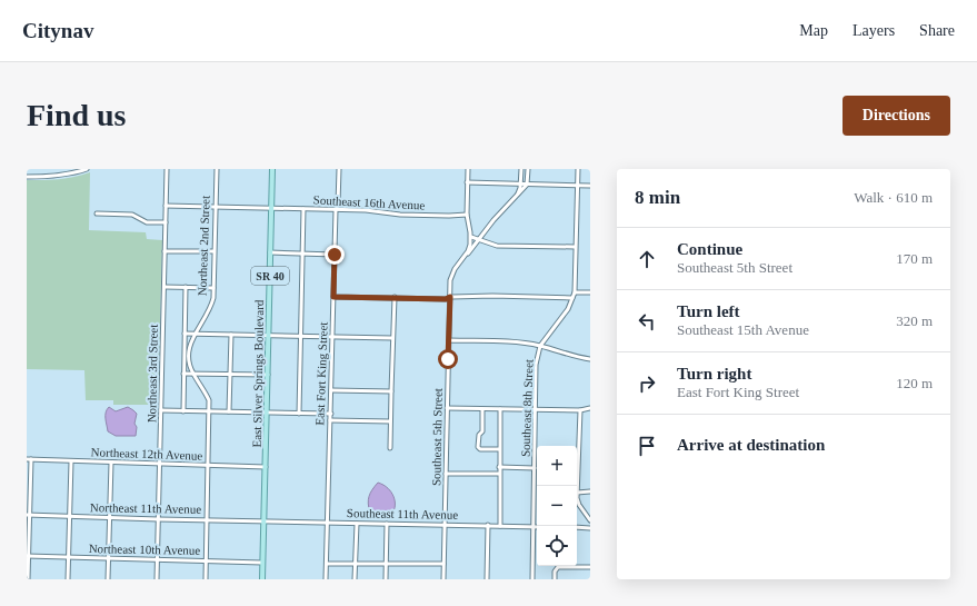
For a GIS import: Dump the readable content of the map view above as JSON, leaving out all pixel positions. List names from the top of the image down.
{
  "streets": {
    "main road": ["SR 40", "East Silver Springs Boulevard"],
    "street": [
      "Southeast 16th Avenue",
      "Northeast 2nd Street",
      "Northeast 3rd Street",
      "East Fort King Street",
      "Southeast 8th Street",
      "Southeast 5th Street",
      "Northeast 12th Avenue",
      "Northeast 11th Avenue",
      "Southeast 11th Avenue",
      "Northeast 10th Avenue"
    ]
  },
  "crossings": [
    ["Southeast 16th Avenue", "Northeast 2nd Street"],
    ["Southeast 16th Avenue", "Northeast 3rd Street"],
    ["Southeast 16th Avenue", "East Silver Springs Boulevard"],
    ["Southeast 16th Avenue", "East Fort King Street"],
    ["Northeast 3rd Street", "Northeast 12th Avenue"],
    ["Northeast 3rd Street", "Northeast 11th Avenue"],
    ["Northeast 3rd Street", "Northeast 10th Avenue"],
    ["East Silver Springs Boulevard", "Northeast 12th Avenue"],
    ["East Silver Springs Boulevard", "Northeast 11th Avenue"],
    ["East Silver Springs Boulevard", "Southeast 11th Avenue"],
    ["East Silver Springs Boulevard", "Northeast 10th Avenue"],
    ["East Fort King Street", "Southeast 11th Avenue"],
    ["Southeast 8th Street", "Southeast 11th Avenue"],
    ["Southeast 5th Street", "Southeast 11th Avenue"],
    ["Northeast 11th Avenue", "Southeast 11th Avenue"]
  ],
  "page": {
    "header": "Citynav",
    "nav": ["Map", "Layers", "Share"],
    "buttons": "Directions",
    "title": "Find us",
    "heading": ["8 min", "Walk · 610 m"],
    "list": [
      ["Continue", "Southeast 5th Street", "170 m"],
      ["Turn left", "Southeast 15th Avenue", "320 m"],
      ["Turn right", "East Fort King Street", "120 m"],
      "Arrive at destination"
    ],
    "map_buttons": ["+", "−"]
  }
}
